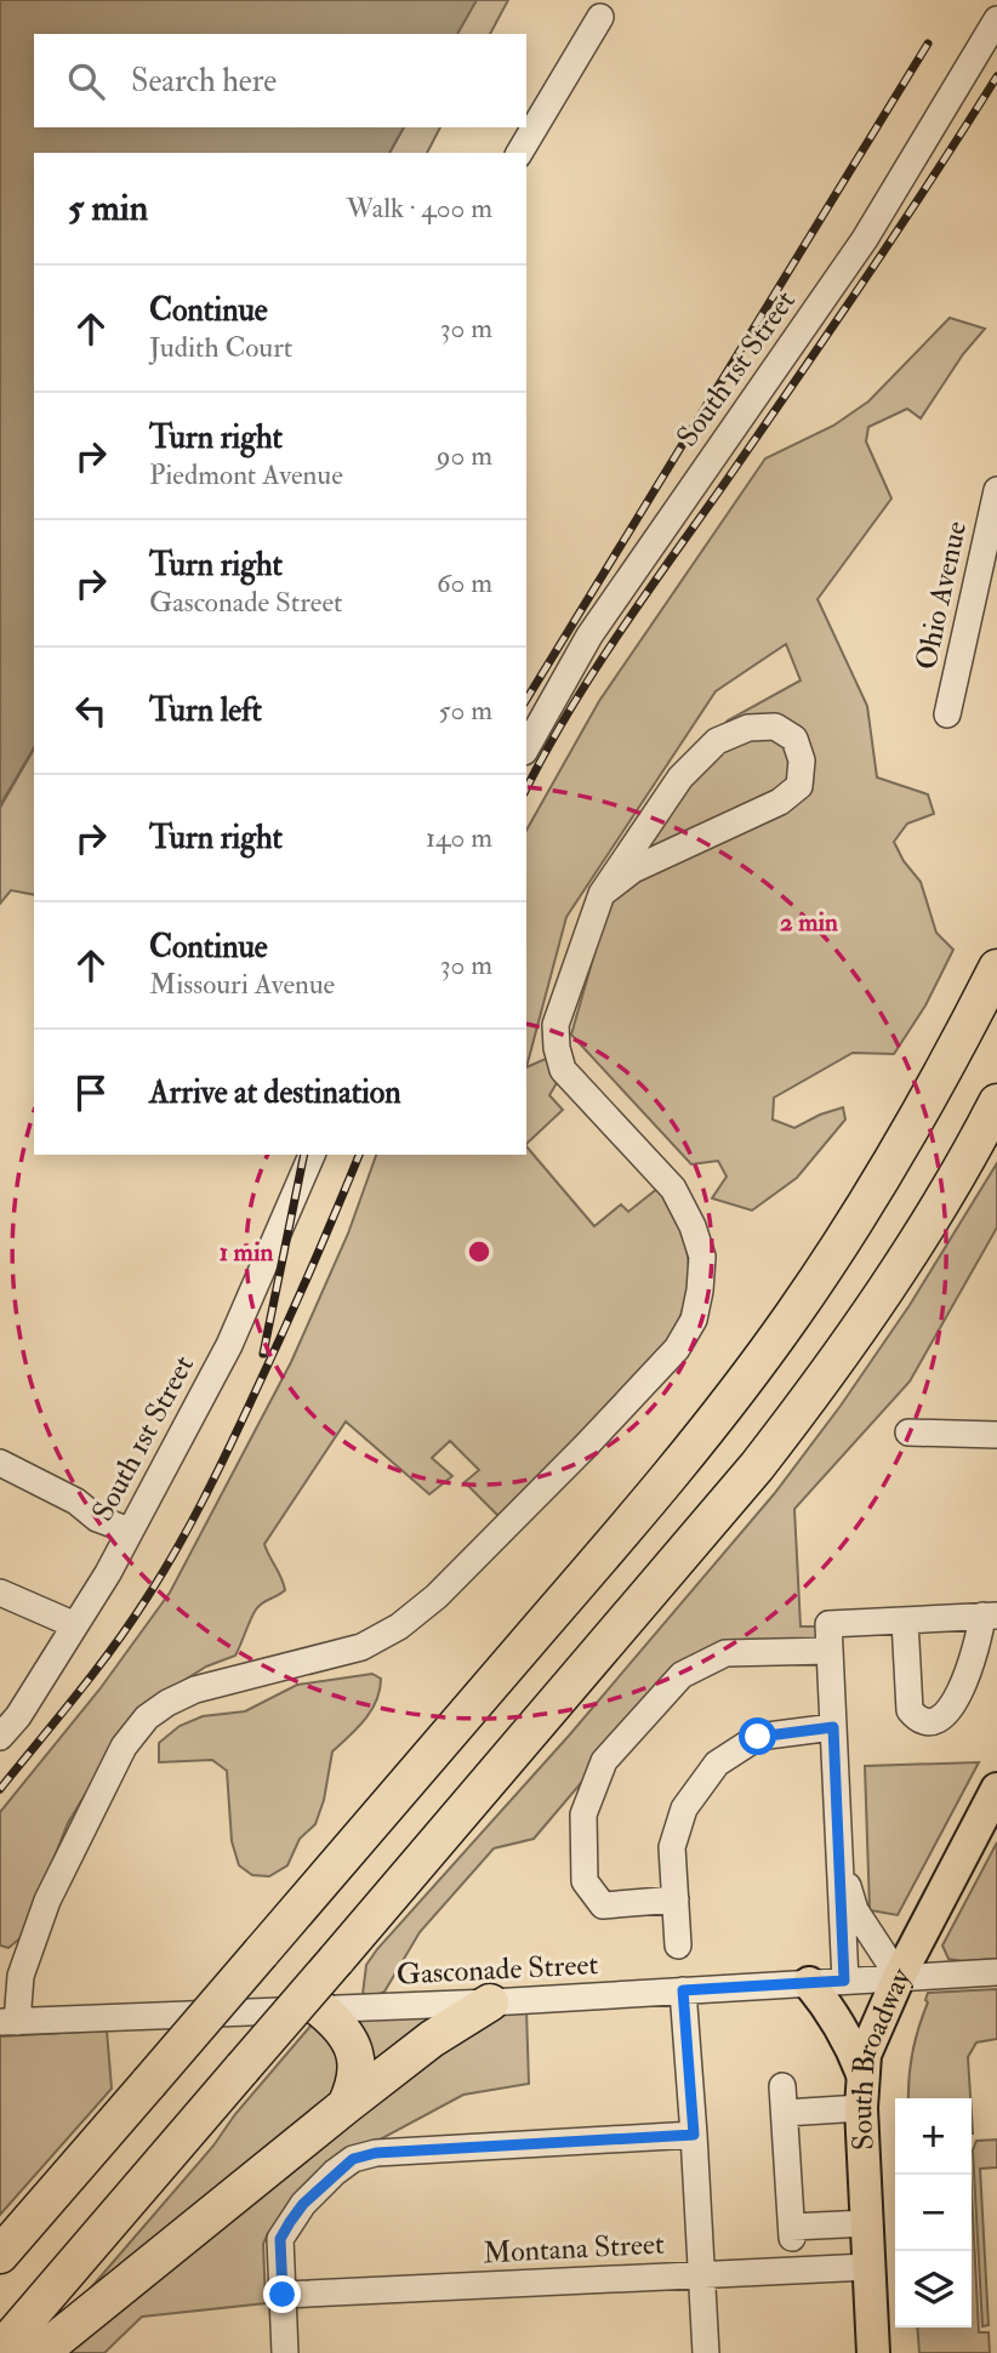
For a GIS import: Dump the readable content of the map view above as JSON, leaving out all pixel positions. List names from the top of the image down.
{
  "streets": {
    "main road": ["South Broadway"],
    "street": [
      "South 1st Street",
      "Ohio Avenue",
      "Gasconade Street",
      "Montana Street"
    ]
  },
  "crossings": [
    ["Gasconade Street", "South Broadway"],
    ["South Broadway", "Montana Street"]
  ],
  "page": {
    "search": "Search here",
    "heading": ["5 min", "Walk · 400 m"],
    "list": [
      ["Continue", "Judith Court", "30 m"],
      ["Turn right", "Piedmont Avenue", "90 m"],
      ["Turn right", "Gasconade Street", "60 m"],
      ["Turn left", "50 m"],
      ["Turn right", "140 m"],
      ["Continue", "Missouri Avenue", "30 m"],
      "Arrive at destination"
    ],
    "map_buttons": ["+", "−"]
  },
  "rings": ["2 min", "1 min"]
}
